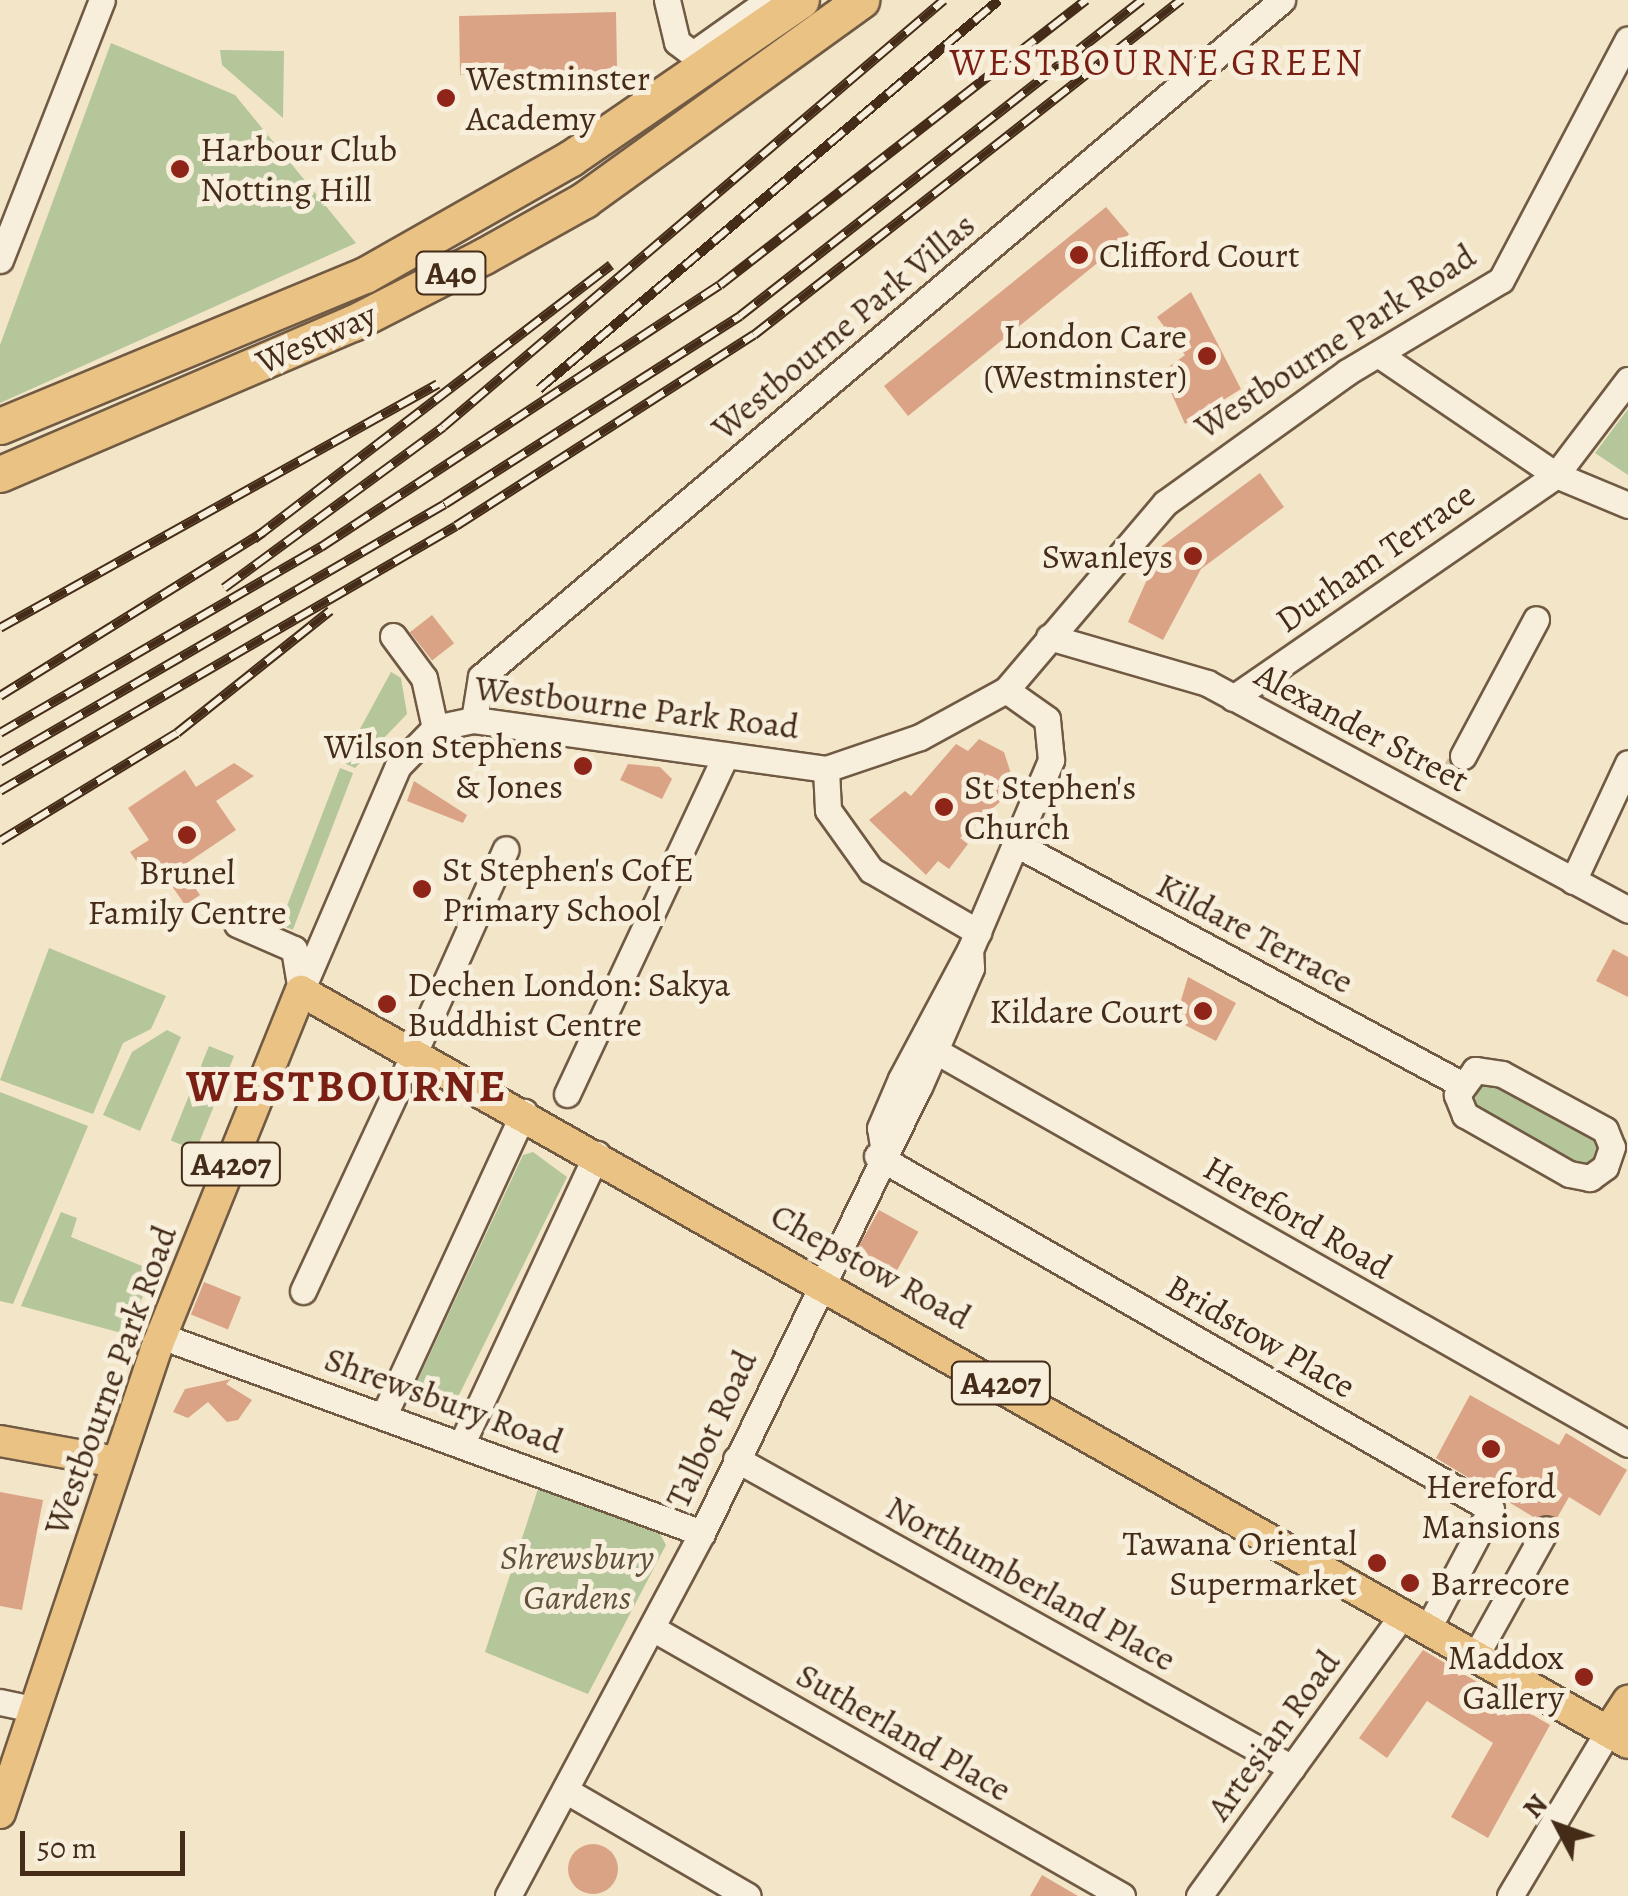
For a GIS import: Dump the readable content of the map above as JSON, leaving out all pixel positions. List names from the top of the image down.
{
  "streets": {
    "highway": ["A40", "Westway"],
    "main road": ["Westbourne Park Road", "A4207", "Chepstow Road"],
    "street": [
      "Westbourne Park Villas",
      "Durham Terrace",
      "Alexander Street",
      "Kildare Terrace",
      "Hereford Road",
      "Bridstow Place",
      "Shrewsbury Road",
      "Talbot Road",
      "Northumberland Place",
      "Sutherland Place",
      "Artesian Road"
    ]
  },
  "crossings": [
    ["Westbourne Park Villas", "Westbourne Park Road"],
    ["Westbourne Park Road", "Alexander Street"],
    ["Westbourne Park Road", "Chepstow Road"],
    ["Westbourne Park Road", "Shrewsbury Road"],
    ["Westbourne Park Road", "Talbot Road"],
    ["Durham Terrace", "Alexander Street"],
    ["Kildare Terrace", "Talbot Road"],
    ["Hereford Road", "Talbot Road"],
    ["Chepstow Road", "Bridstow Place"],
    ["Chepstow Road", "Talbot Road"],
    ["Chepstow Road", "Artesian Road"],
    ["Bridstow Place", "Talbot Road"],
    ["Bridstow Place", "Artesian Road"],
    ["Shrewsbury Road", "Talbot Road"],
    ["Talbot Road", "Northumberland Place"],
    ["Talbot Road", "Sutherland Place"],
    ["Northumberland Place", "Artesian Road"]
  ],
  "districts": ["WESTBOURNE GREEN", "WESTBOURNE"],
  "parks": ["Shrewsbury Gardens"],
  "places": [
    "Westminster Academy",
    "Harbour Club Notting Hill",
    "Clifford Court",
    "London Care (Westminster)",
    "Swanleys",
    "Wilson Stephens & Jones",
    "St Stephen's Church",
    "Brunel Family Centre",
    "St Stephen's CofE Primary School",
    "Dechen London: Sakya Buddhist Centre",
    "Kildare Court",
    "Hereford Mansions",
    "Tawana Oriental Supermarket",
    "Barrecore",
    "Maddox Gallery"
  ],
  "scale_bar": "50 m",
  "north": "top left"
}
